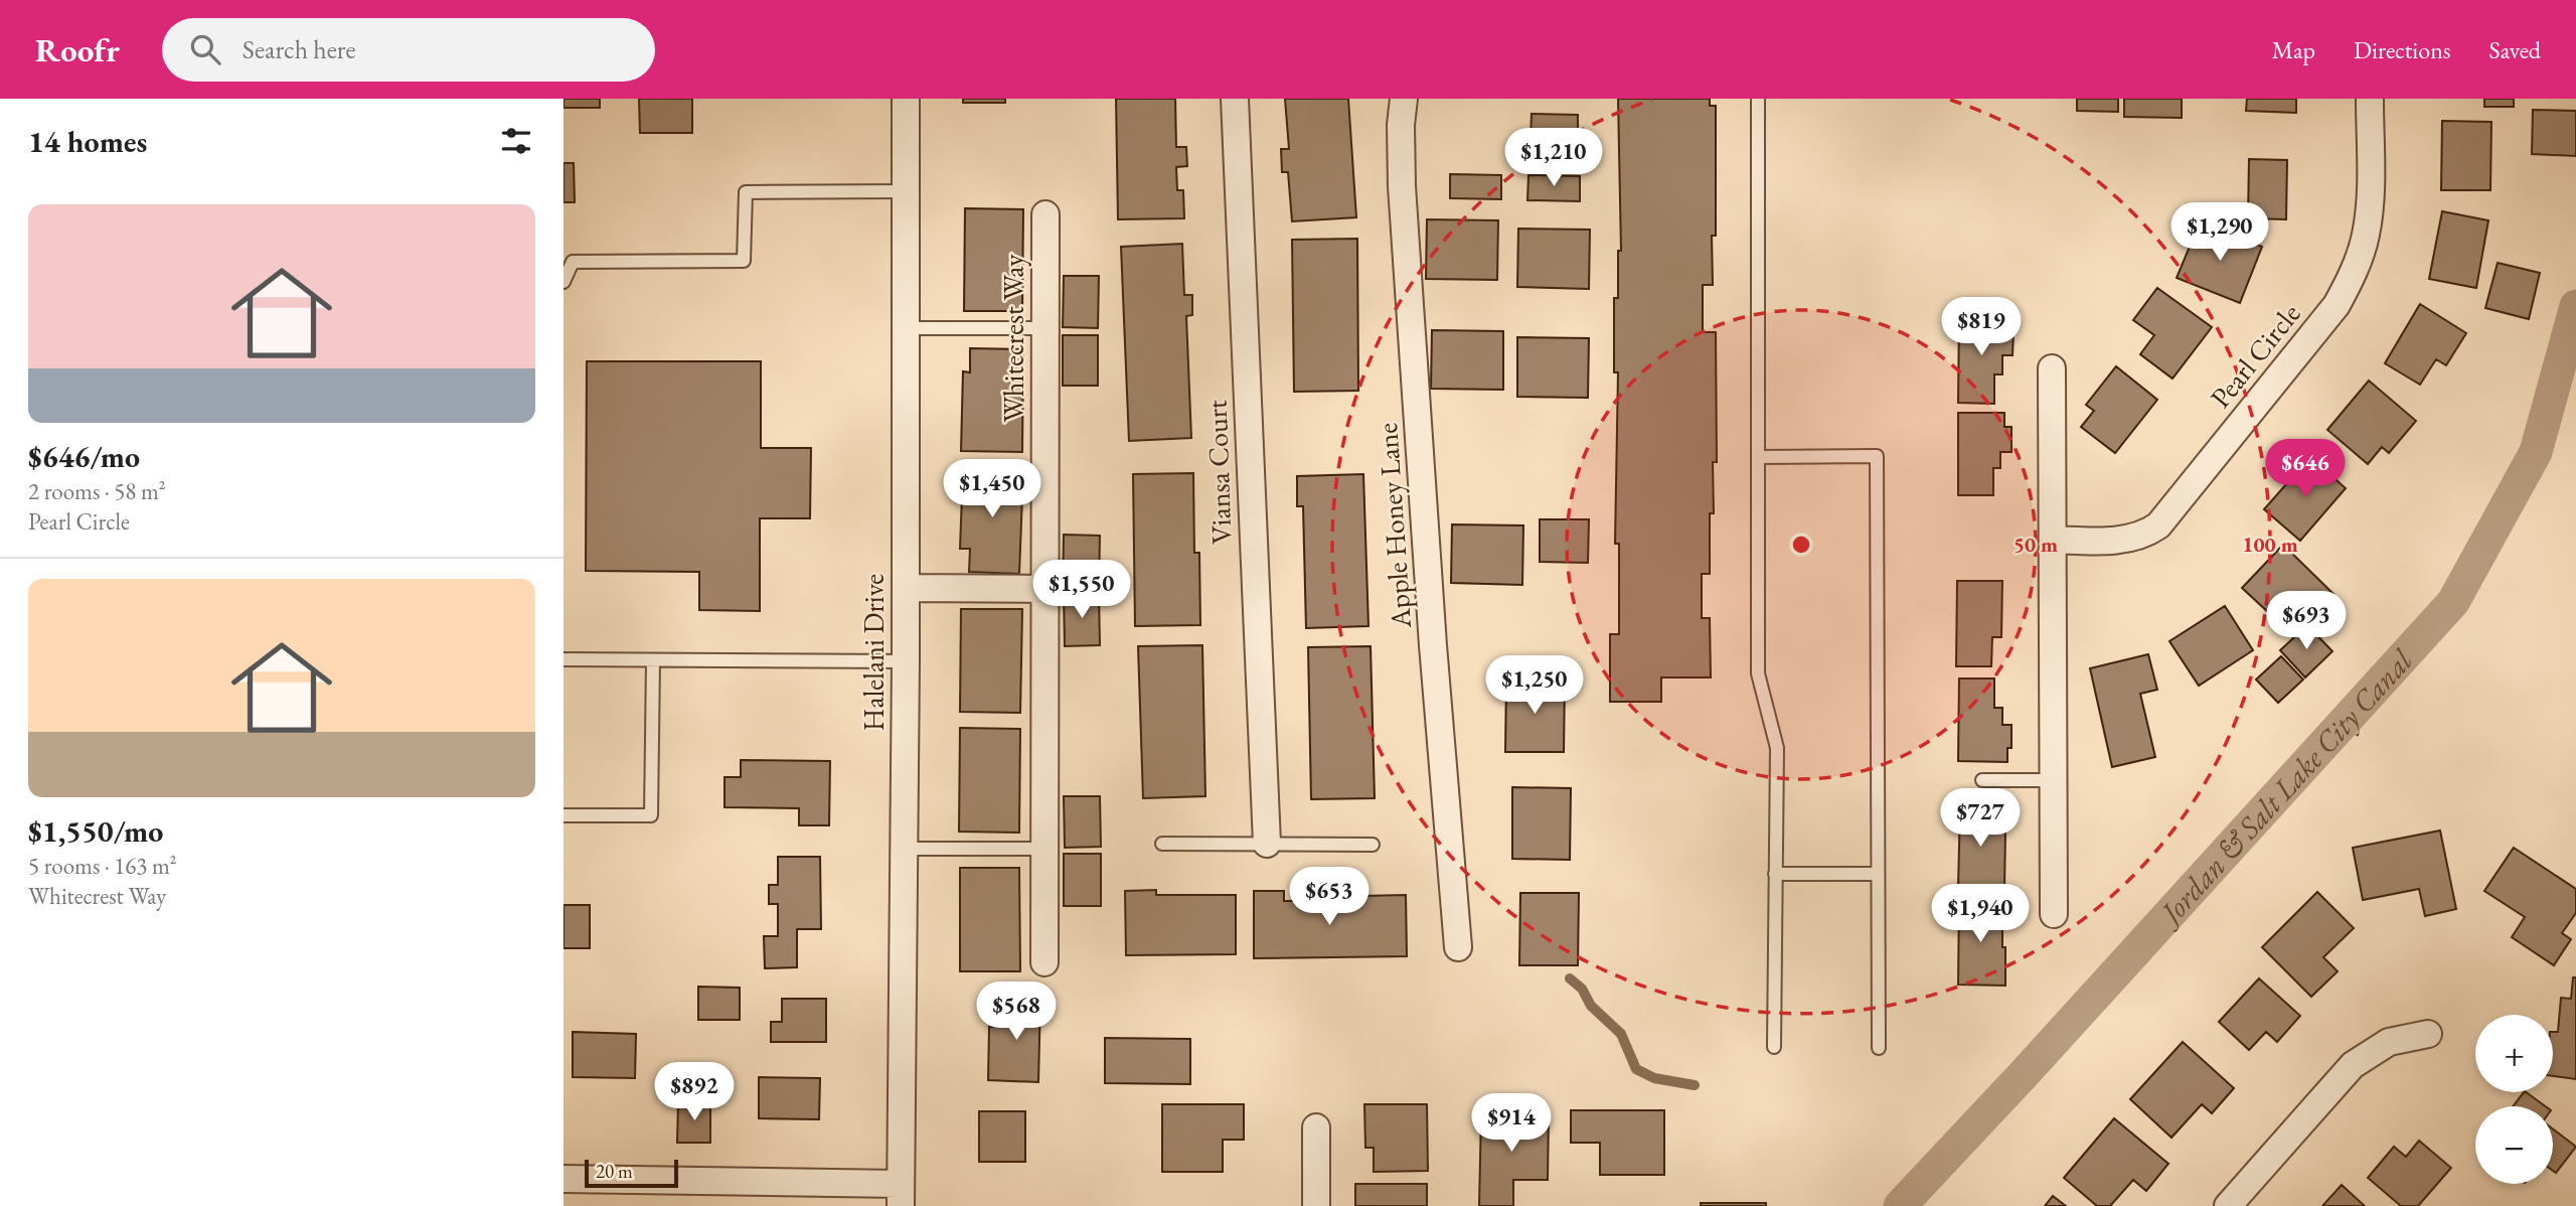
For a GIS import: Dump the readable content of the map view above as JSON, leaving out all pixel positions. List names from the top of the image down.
{
  "streets": {
    "street": [
      "Whitecrest Way",
      "Pearl Circle",
      "Viansa Court",
      "Apple Honey Lane",
      "Halelani Drive"
    ]
  },
  "water": ["Jordan & Salt Lake City Canal"],
  "scale_bar": "20 m",
  "page": {
    "header": "Roofr",
    "search": "Search here",
    "nav": ["Map", "Directions", "Saved"],
    "heading": "14 homes",
    "price": [
      "$1,210",
      "$1,290",
      "$819",
      "$646",
      "$1,450",
      "$1,550",
      "$693",
      "$1,250",
      "$727",
      "$653",
      "$1,940",
      "$568",
      "$892",
      "$914"
    ],
    "list": [
      {
        "name": "$646/mo",
        "note": "2 rooms · 58 m² · Pearl Circle"
      },
      {
        "name": "$1,550/mo",
        "note": "5 rooms · 163 m² · Whitecrest Way"
      }
    ],
    "map_buttons": ["+", "−"],
    "scale": "20 m"
  },
  "rings": ["50 m", "100 m"]
}
